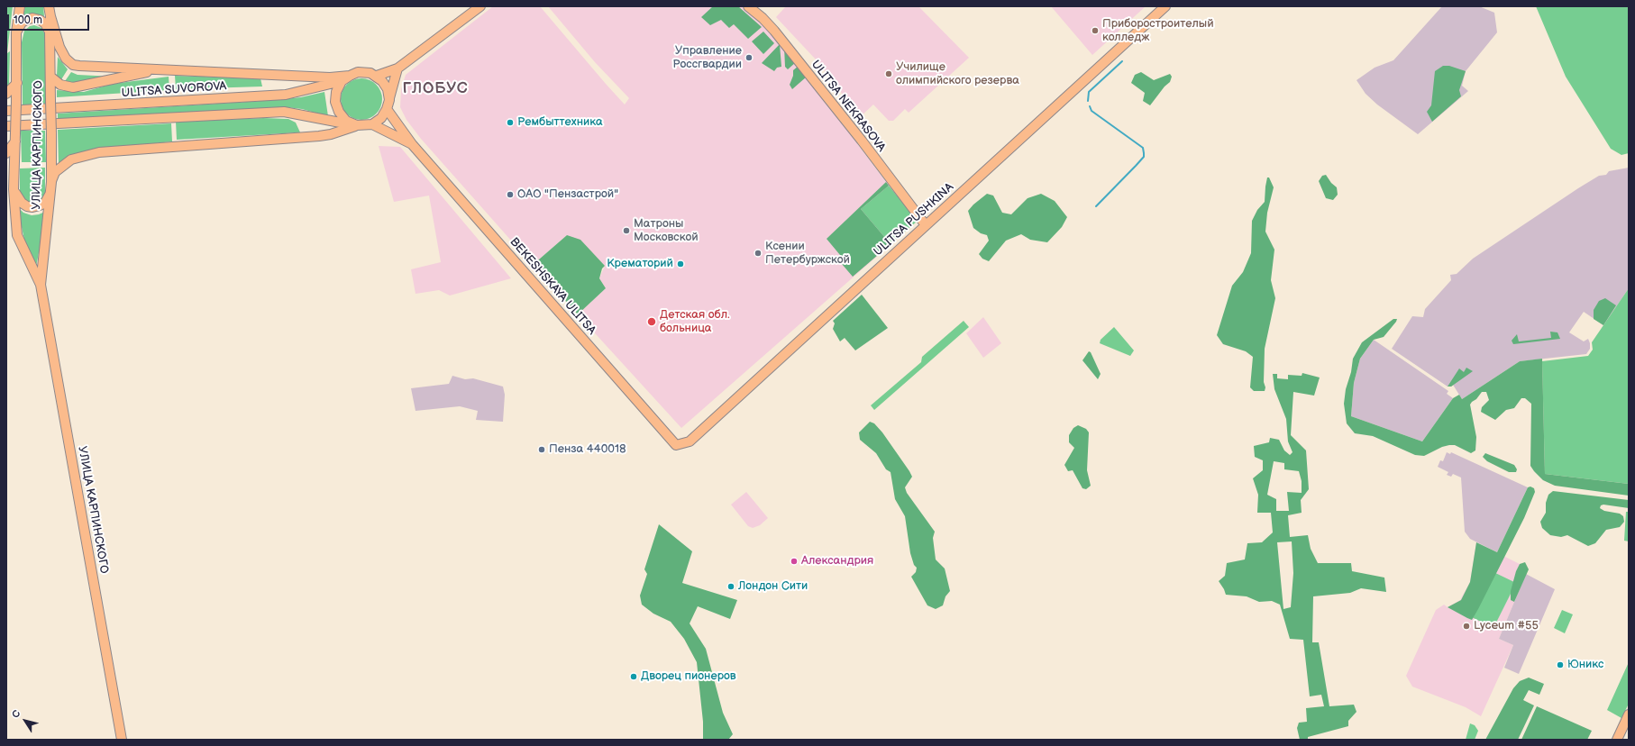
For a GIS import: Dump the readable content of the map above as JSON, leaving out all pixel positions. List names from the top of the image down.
{
  "streets": {
    "main road": [
      "ULITSA SUVOROVA",
      "ULITSA NEKRASOVA",
      "УЛИЦА КАРПИНСКОГО",
      "ULITSA PUSHKINA",
      "BEKESHSKAYA ULITSA"
    ]
  },
  "crossings": [
    ["ULITSA SUVOROVA", "BEKESHSKAYA ULITSA"],
    ["ULITSA NEKRASOVA", "ULITSA PUSHKINA"],
    ["ULITSA PUSHKINA", "BEKESHSKAYA ULITSA"]
  ],
  "districts": ["ГЛОБУС"],
  "places": [
    "Приборостроителый колледж",
    "Управление Россгвардии",
    "Училище олимпийского резерва",
    "Рембыттехника",
    "ОАО \"Пензастрой\"",
    "Матроны Московской",
    "Ксении Петербуржской",
    "Крематорий",
    "Детская обл. больница",
    "Пенза 440018",
    "Александрия",
    "Лондон Сити",
    "Lyceum #55",
    "Юникс",
    "Дворец пионеров"
  ],
  "scale_bar": "100 m",
  "north": "top left"
}
